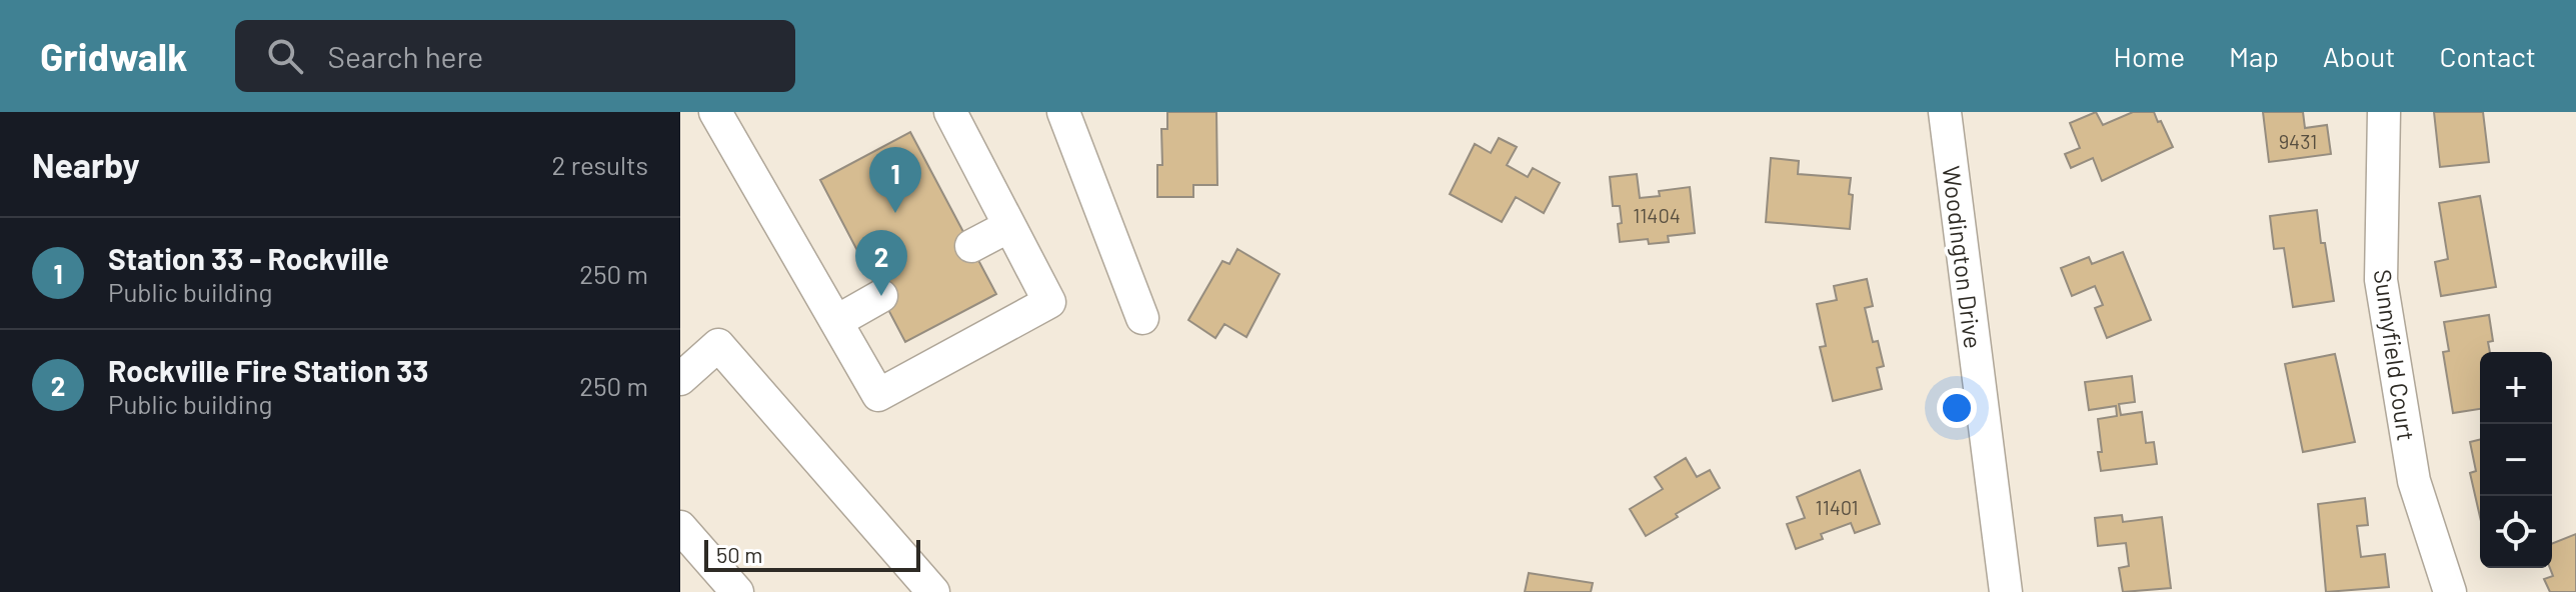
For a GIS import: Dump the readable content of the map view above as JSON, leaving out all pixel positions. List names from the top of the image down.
{
  "streets": {
    "street": ["Woodington Drive", "Sunnyfield Court"]
  },
  "house_numbers": ["9431", "11404", "11401"],
  "scale_bar": "50 m",
  "page": {
    "header": "Gridwalk",
    "search": "Search here",
    "nav": [
      "Home",
      "Map",
      "About",
      "Contact"
    ],
    "heading": ["Nearby", "2 results"],
    "pins": ["1", "2"],
    "list": [
      {
        "mark": "1",
        "name": "Station 33 - Rockville",
        "note": "Public building",
        "value": "250 m"
      },
      {
        "mark": "2",
        "name": "Rockville Fire Station 33",
        "note": "Public building",
        "value": "250 m"
      }
    ],
    "map_buttons": ["+", "−"],
    "scale": "50 m"
  }
}
